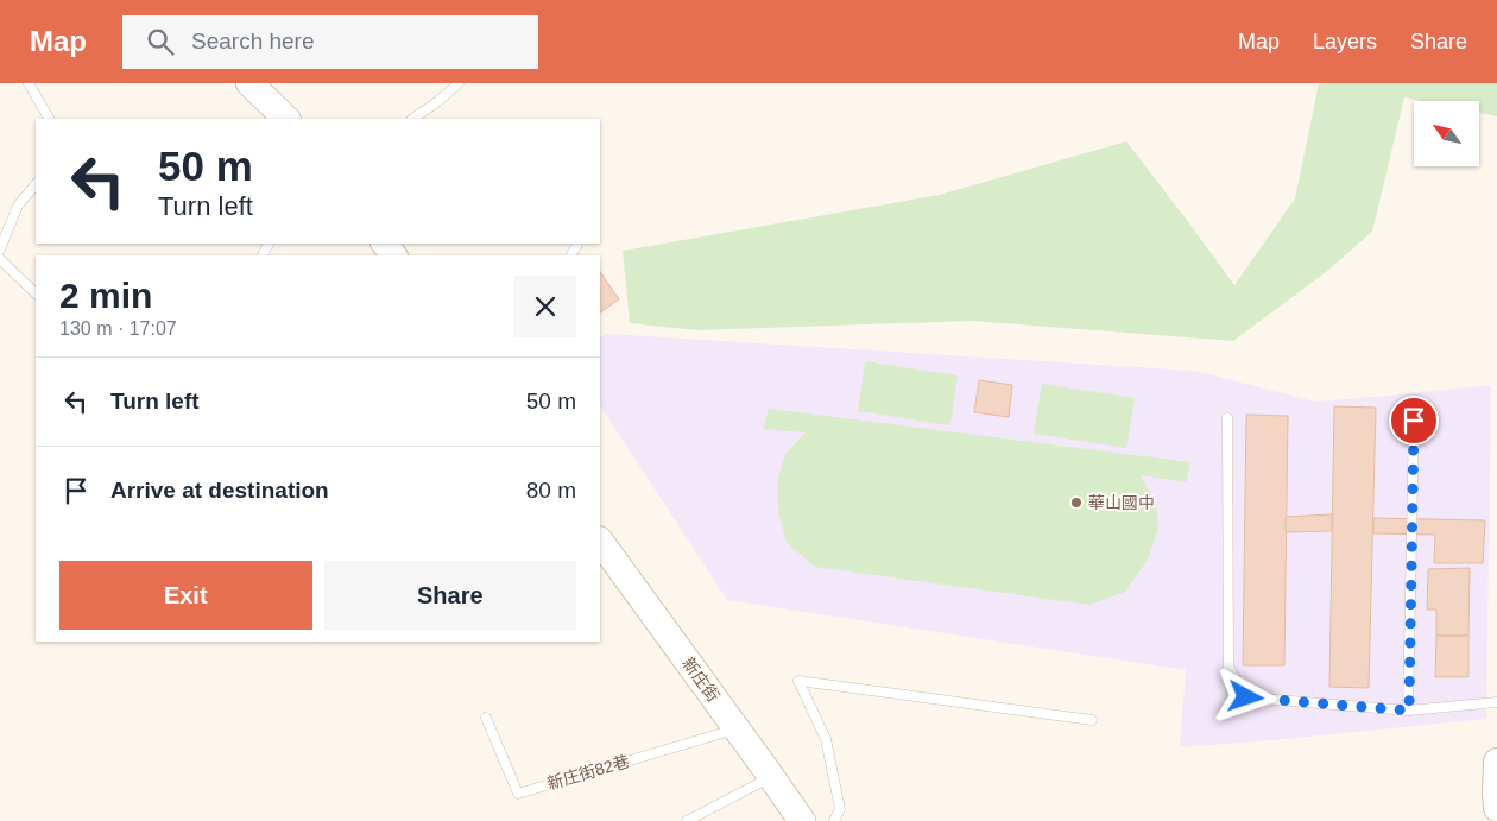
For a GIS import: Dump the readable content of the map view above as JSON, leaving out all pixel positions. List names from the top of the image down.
{
  "streets": {
    "street": ["新庄街"],
    "lane": ["新庄街82巷"]
  },
  "crossings": [
    ["新庄街", "新庄街82巷"]
  ],
  "places": ["華山國中"],
  "north": "top left",
  "page": {
    "header": "Map",
    "search": "Search here",
    "nav": ["Map", "Layers", "Share"],
    "turn": ["50 m", "Turn left"],
    "heading": ["2 min", "130 m · 17:07"],
    "list": [
      {
        "name": "Turn left",
        "value": "50 m"
      },
      {
        "name": "Arrive at destination",
        "value": "80 m"
      }
    ],
    "buttons": ["Exit", "Share"]
  }
}
